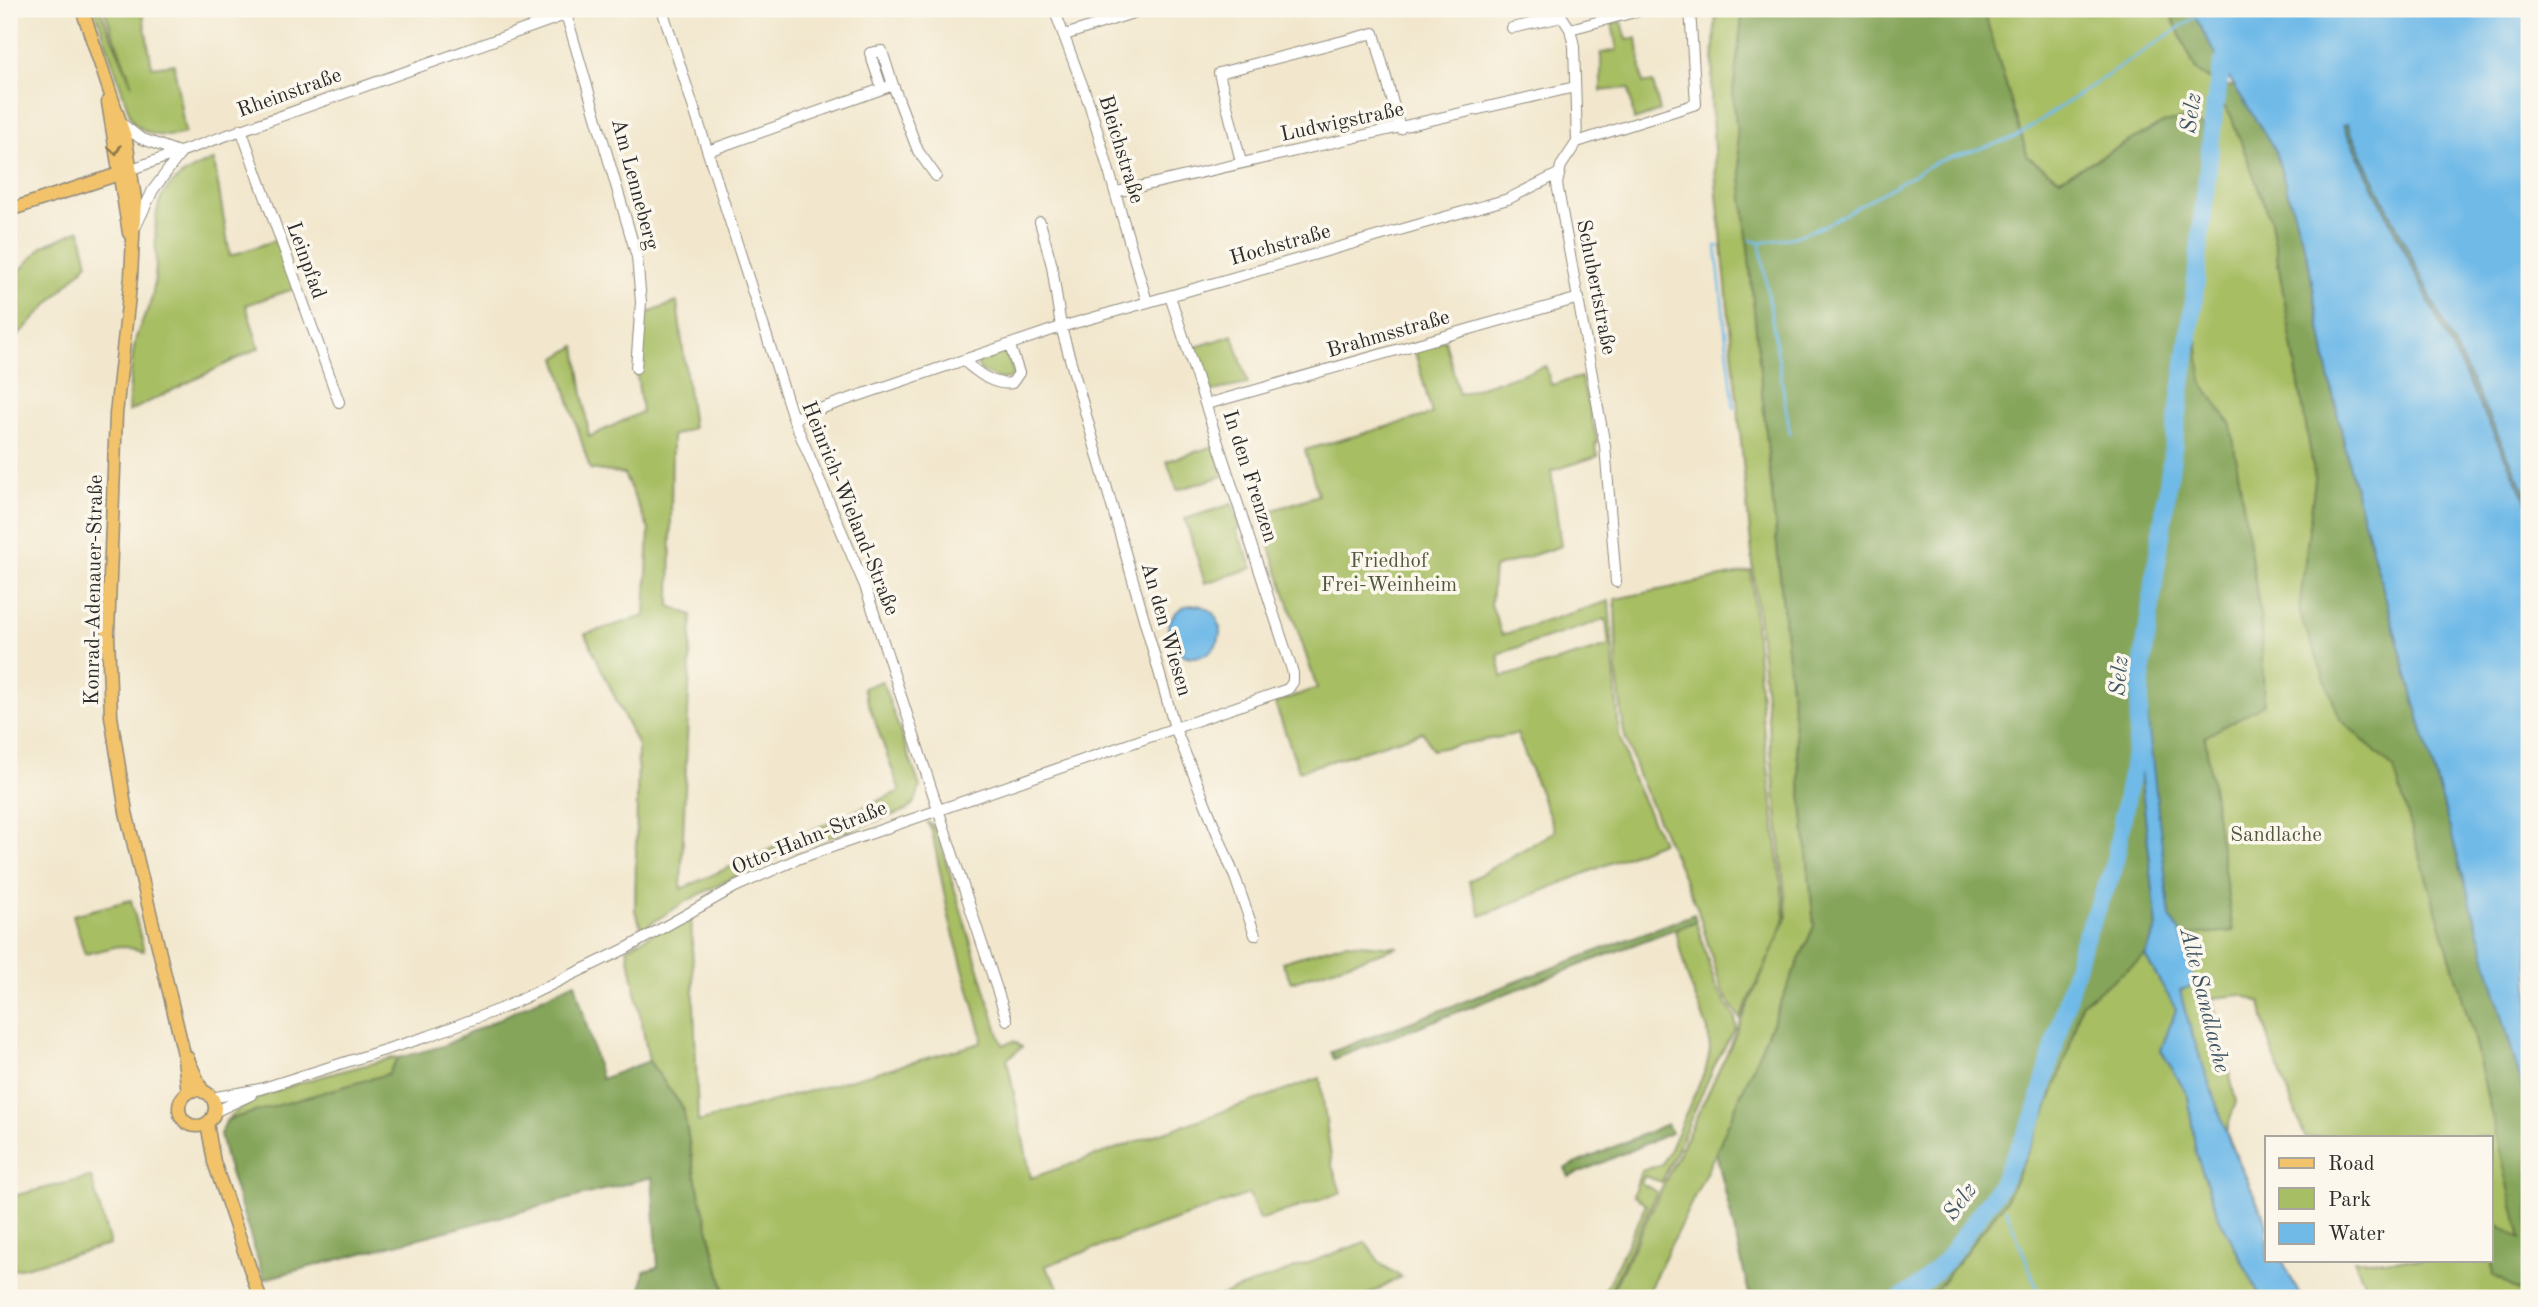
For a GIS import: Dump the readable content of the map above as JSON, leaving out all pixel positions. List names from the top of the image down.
{
  "streets": {
    "main road": ["Rheinstraße", "Konrad-Adenauer-Straße"],
    "street": [
      "Ludwigstraße",
      "Bleichstraße",
      "Am Lenneberg",
      "Hochstraße",
      "Leinpfad",
      "Schubertstraße",
      "Brahmsstraße",
      "In den Frenzen",
      "Heinrich-Wieland-Straße",
      "An den Wiesen",
      "Otto-Hahn-Straße"
    ]
  },
  "crossings": [
    ["Rheinstraße", "Am Lenneberg"],
    ["Rheinstraße", "Leinpfad"],
    ["Rheinstraße", "Konrad-Adenauer-Straße"],
    ["Ludwigstraße", "Bleichstraße"],
    ["Bleichstraße", "Hochstraße"],
    ["Hochstraße", "Schubertstraße"],
    ["Hochstraße", "In den Frenzen"],
    ["Hochstraße", "Heinrich-Wieland-Straße"],
    ["Hochstraße", "An den Wiesen"],
    ["Schubertstraße", "Brahmsstraße"],
    ["Brahmsstraße", "In den Frenzen"],
    ["In den Frenzen", "Otto-Hahn-Straße"],
    ["Heinrich-Wieland-Straße", "Otto-Hahn-Straße"],
    ["Konrad-Adenauer-Straße", "Otto-Hahn-Straße"],
    ["An den Wiesen", "Otto-Hahn-Straße"]
  ],
  "water": ["Selz", "Alte Sandlache"],
  "parks": ["Friedhof Frei-Weinheim", "Sandlache"],
  "legend": ["Road", "Park", "Water"]
}
